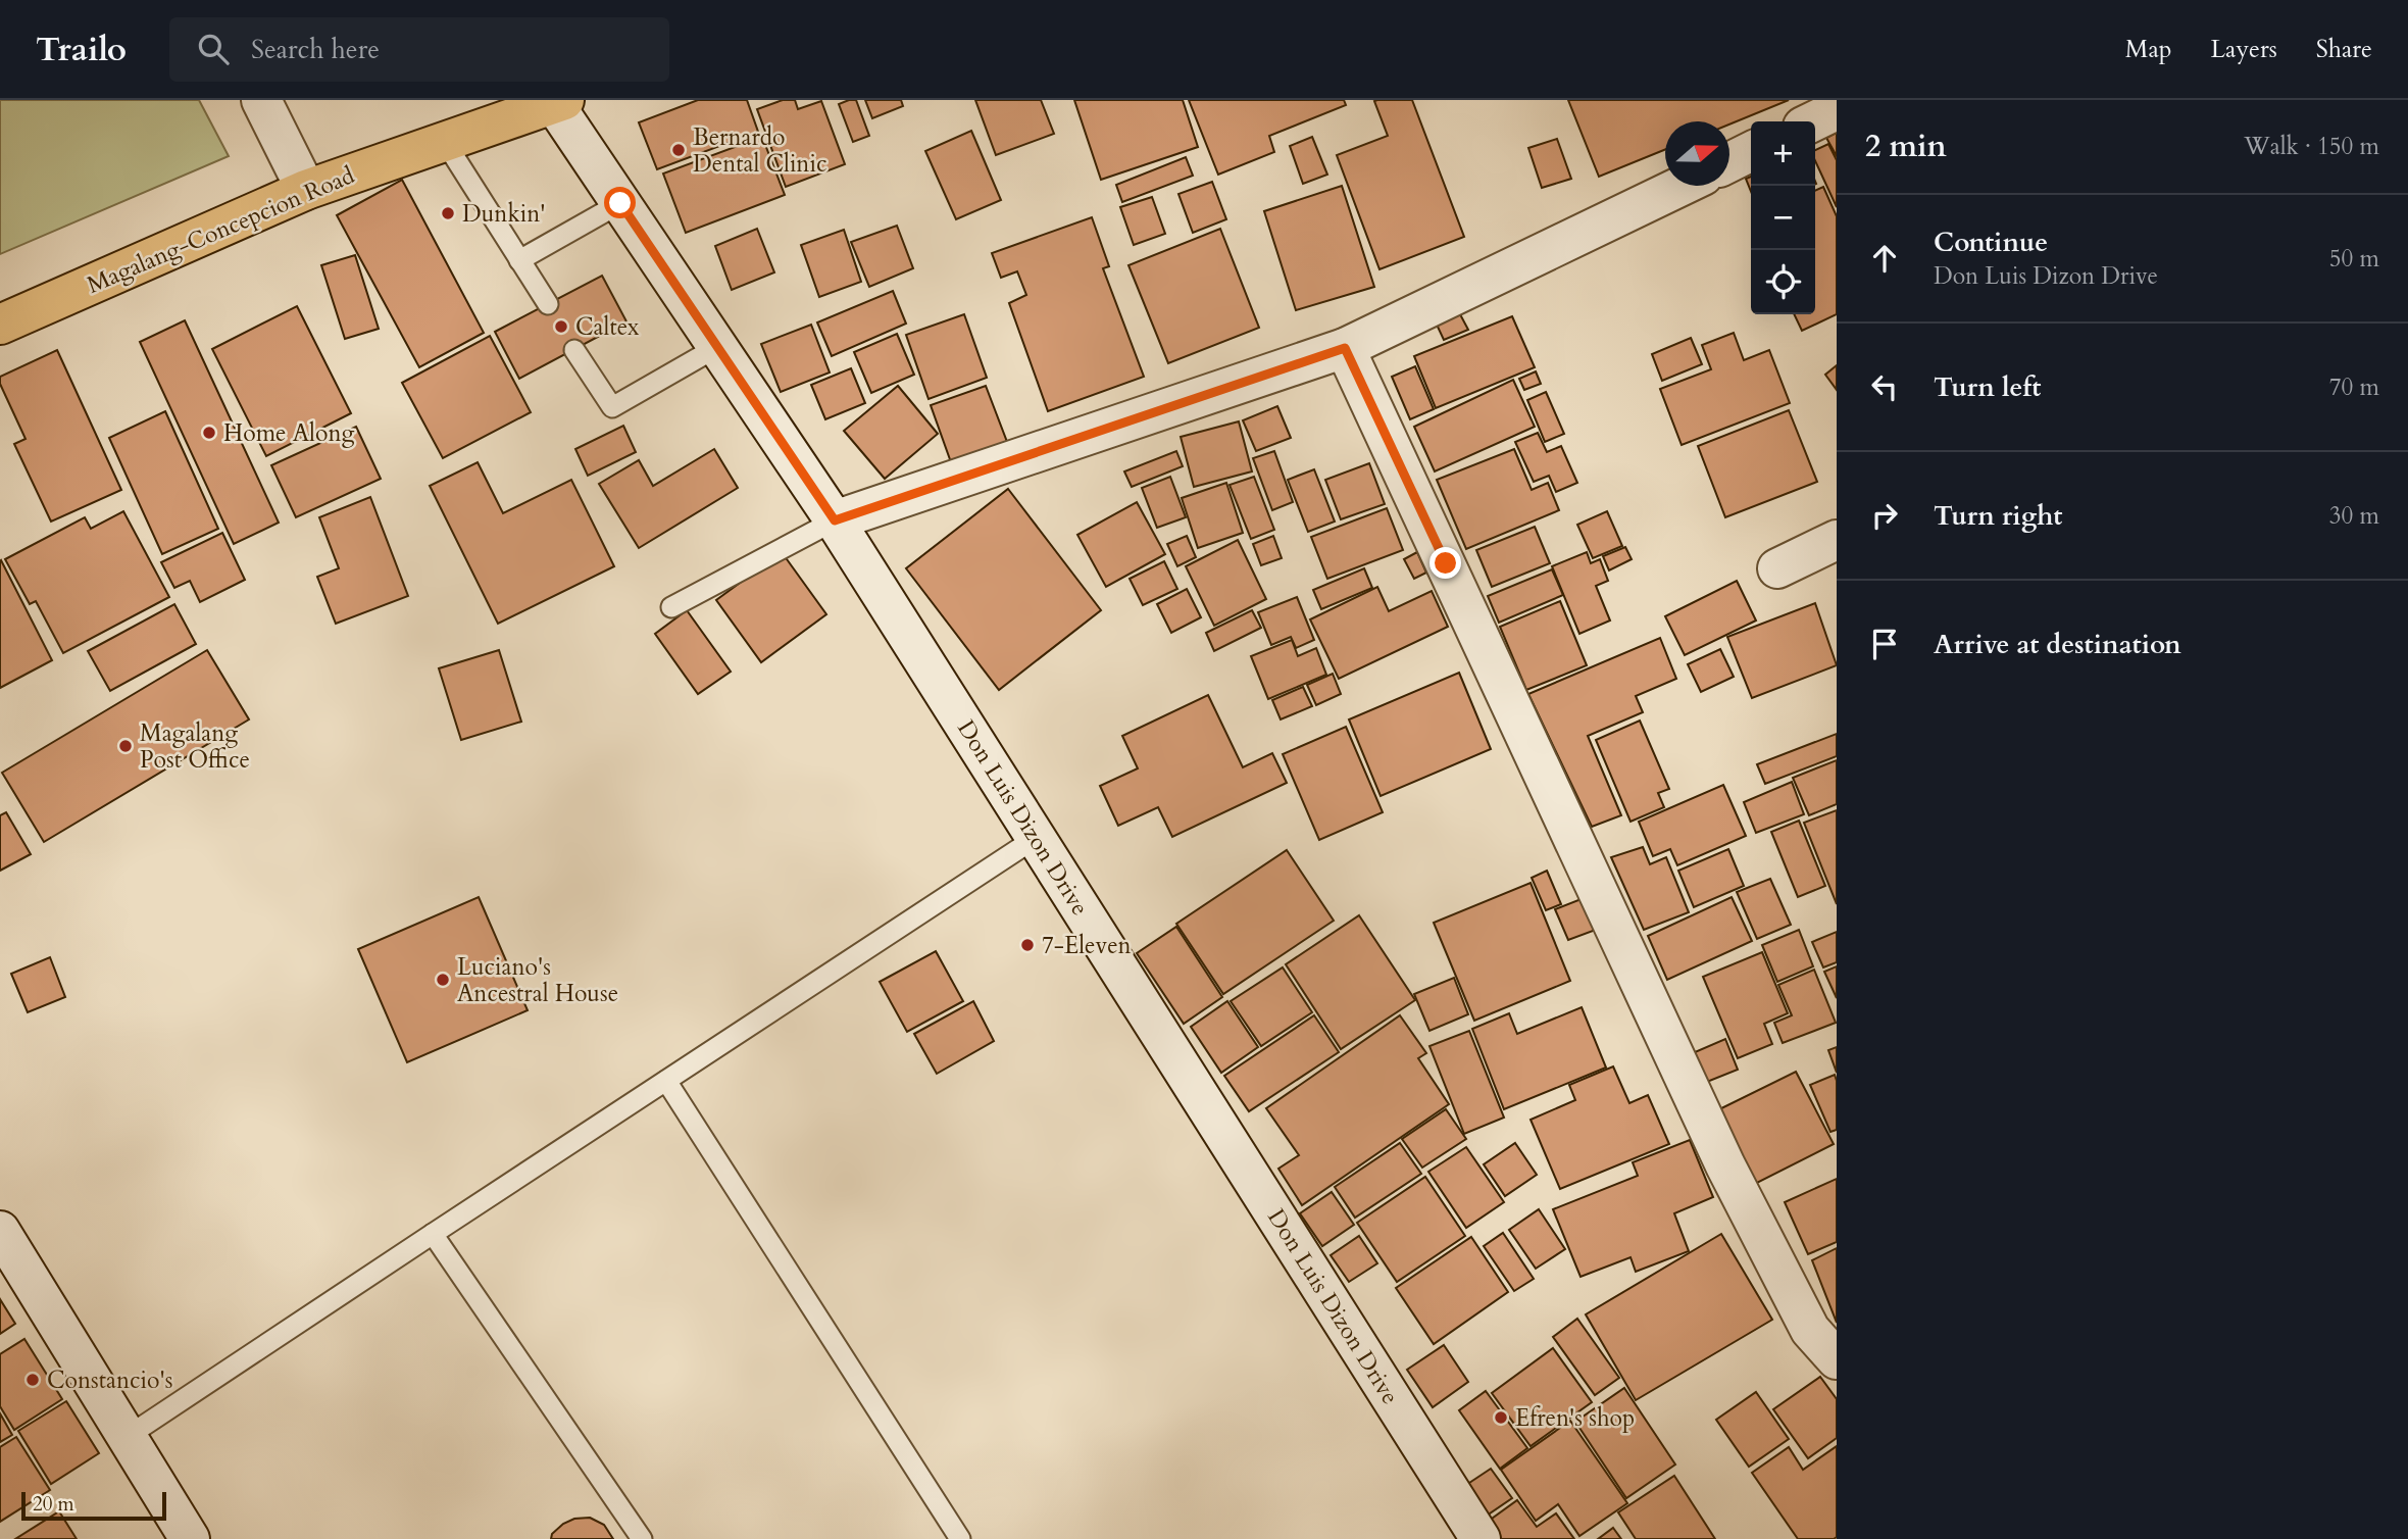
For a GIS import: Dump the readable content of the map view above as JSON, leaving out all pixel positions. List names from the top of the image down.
{
  "streets": {
    "main road": ["Magalang-Concepcion Road"],
    "street": ["Don Luis Dizon Drive"]
  },
  "crossings": [
    ["Magalang-Concepcion Road", "Don Luis Dizon Drive"]
  ],
  "places": [
    "Bernardo Dental Clinic",
    "Dunkin'",
    "Caltex",
    "Home Along",
    "Magalang Post Office",
    "7-Eleven",
    "Luciano's Ancestral House",
    "Constancio's",
    "Efren's shop"
  ],
  "scale_bar": "20 m",
  "north": "right",
  "page": {
    "header": "Trailo",
    "search": "Search here",
    "nav": ["Map", "Layers", "Share"],
    "heading": ["2 min", "Walk · 150 m"],
    "map_buttons": ["+", "−"],
    "list": [
      ["Continue", "Don Luis Dizon Drive", "50 m"],
      ["Turn left", "70 m"],
      ["Turn right", "30 m"],
      "Arrive at destination"
    ],
    "scale": "20 m"
  }
}
